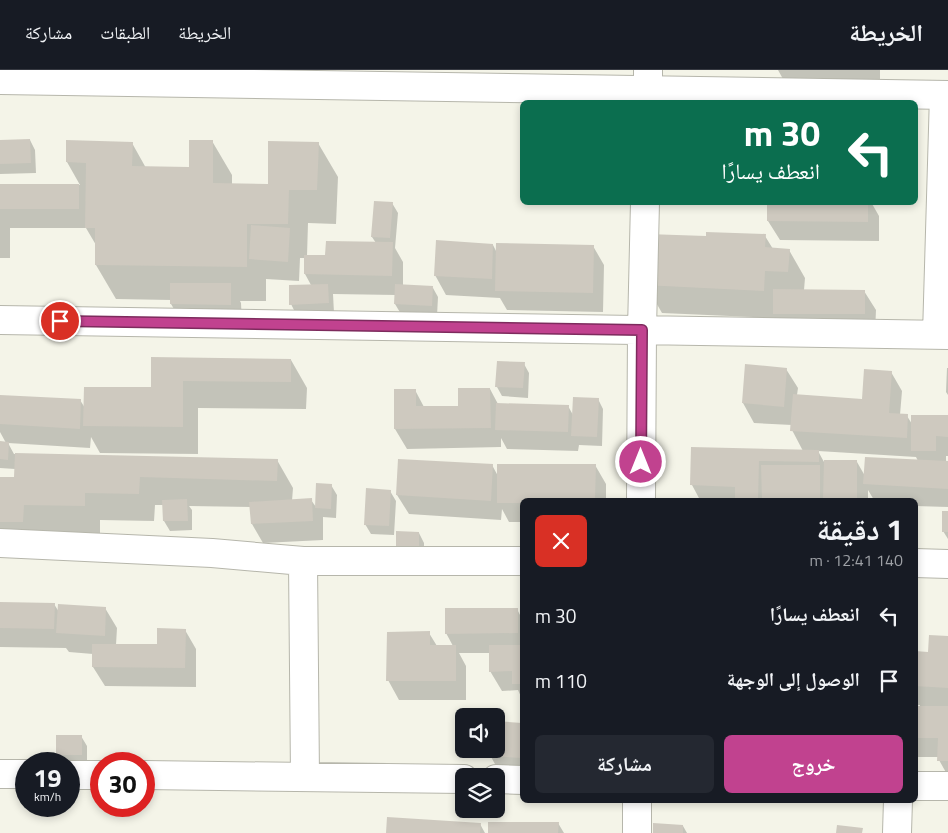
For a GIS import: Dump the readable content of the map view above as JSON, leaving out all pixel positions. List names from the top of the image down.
{
  "page": {
    "header": "الخريطة",
    "nav": ["الخريطة", "الطبقات", "مشاركة"],
    "turn": ["30 m", "انعطف يسارًا"],
    "heading": ["1 دقيقة", "140 m · 12:41"],
    "list": [
      {
        "name": "انعطف يسارًا",
        "value": "30 m"
      },
      {
        "name": "الوصول إلى الوجهة",
        "value": "110 m"
      }
    ],
    "buttons": ["خروج", "مشاركة"],
    "speed": "19 km/h",
    "limit": "30"
  }
}
